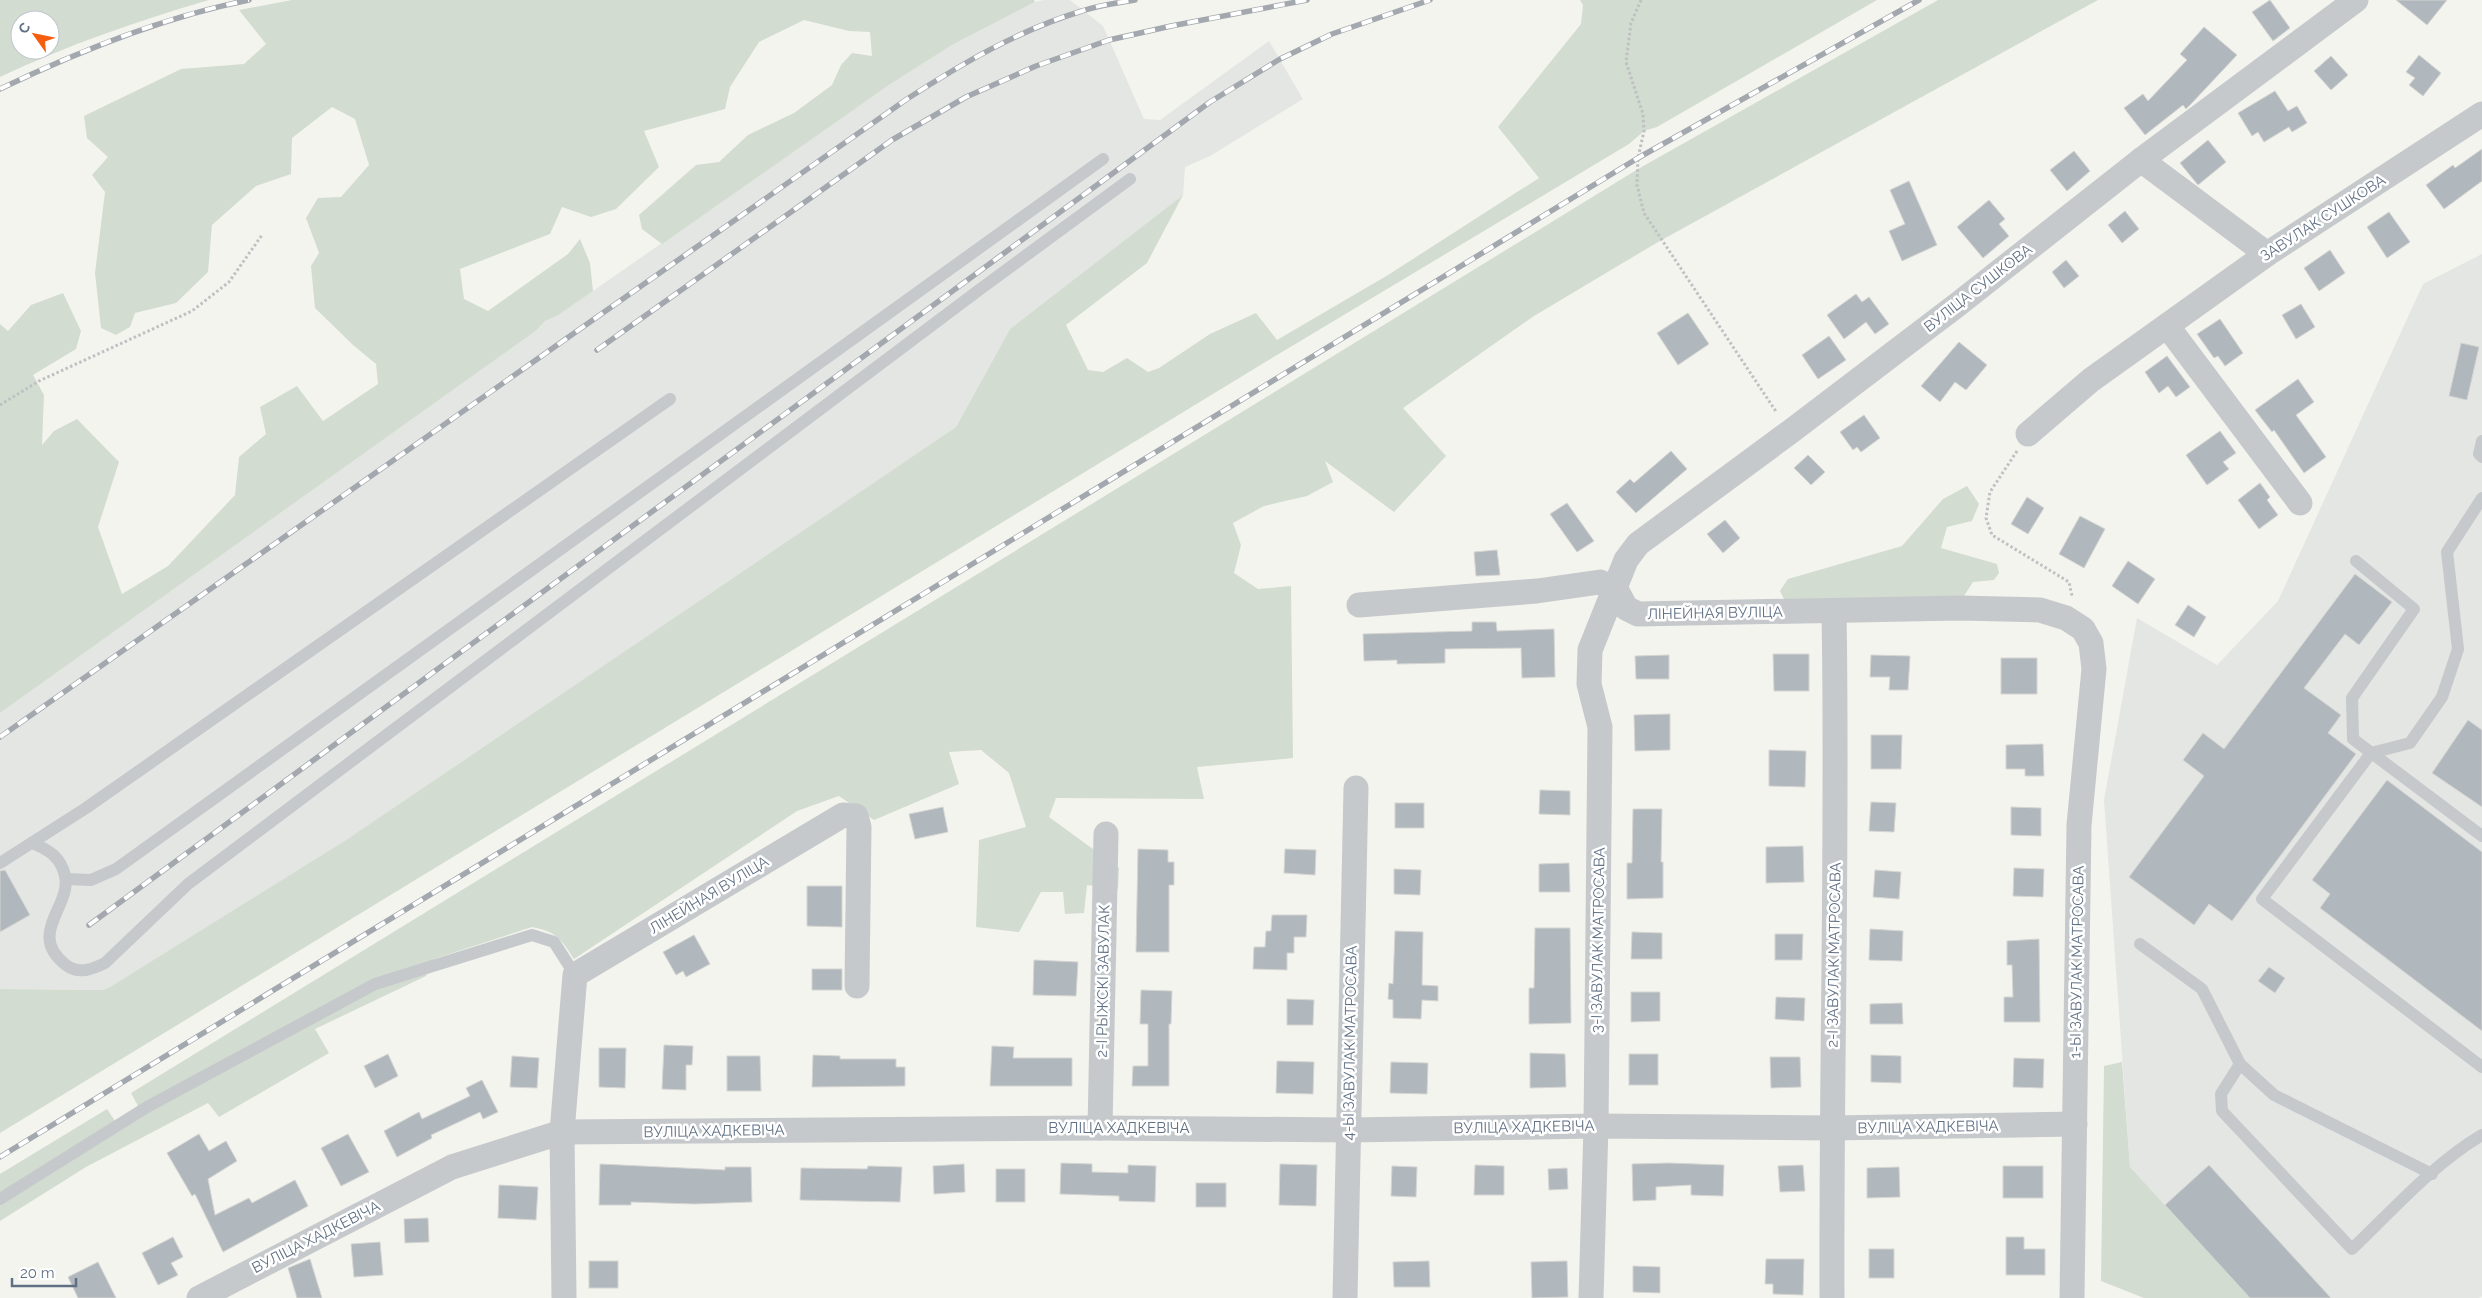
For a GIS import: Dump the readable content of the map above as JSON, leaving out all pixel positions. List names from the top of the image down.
{
  "streets": {
    "street": [
      "ЗАВУЛАК СУШКОВА",
      "ВУЛІЦА СУШКОВА",
      "ЛІНЕЙНАЯ ВУЛІЦА",
      "3-І ЗАВУЛАК МАТРОСАВА",
      "2-І ЗАВУЛАК МАТРОСАВА",
      "1-Ы ЗАВУЛАК МАТРОСАВА",
      "2-І РЫЖСКІ ЗАВУЛАК",
      "4-Ы ЗАВУЛАК МАТРОСАВА",
      "ВУЛІЦА ХАДКЕВІЧА"
    ]
  },
  "crossings": [
    ["ВУЛІЦА СУШКОВА", "ЛІНЕЙНАЯ ВУЛІЦА"],
    ["ВУЛІЦА СУШКОВА", "3-І ЗАВУЛАК МАТРОСАВА"],
    ["ЛІНЕЙНАЯ ВУЛІЦА", "3-І ЗАВУЛАК МАТРОСАВА"],
    ["ЛІНЕЙНАЯ ВУЛІЦА", "2-І ЗАВУЛАК МАТРОСАВА"],
    ["ЛІНЕЙНАЯ ВУЛІЦА", "1-Ы ЗАВУЛАК МАТРОСАВА"],
    ["3-І ЗАВУЛАК МАТРОСАВА", "ВУЛІЦА ХАДКЕВІЧА"],
    ["2-І ЗАВУЛАК МАТРОСАВА", "ВУЛІЦА ХАДКЕВІЧА"],
    ["1-Ы ЗАВУЛАК МАТРОСАВА", "ВУЛІЦА ХАДКЕВІЧА"],
    ["2-І РЫЖСКІ ЗАВУЛАК", "ВУЛІЦА ХАДКЕВІЧА"],
    ["4-Ы ЗАВУЛАК МАТРОСАВА", "ВУЛІЦА ХАДКЕВІЧА"]
  ],
  "scale_bar": "20 m",
  "north": "top left"
}
